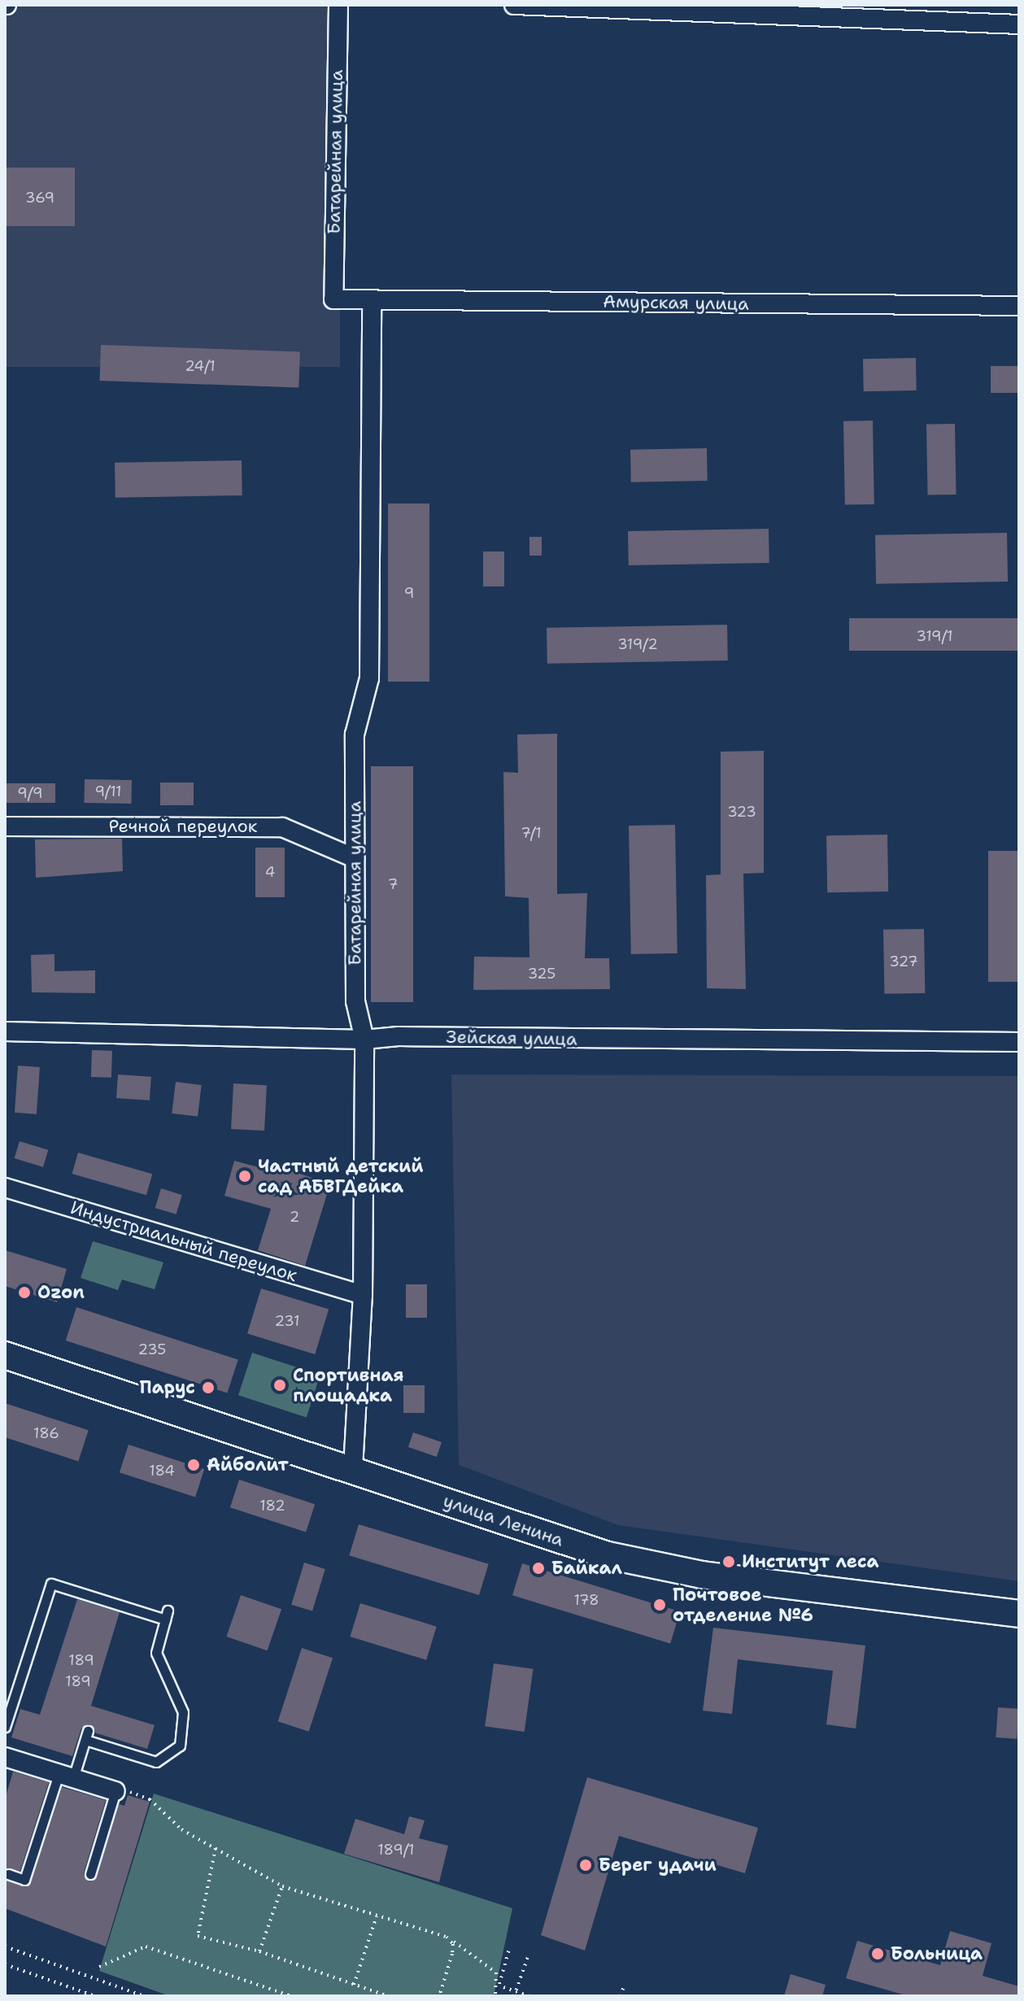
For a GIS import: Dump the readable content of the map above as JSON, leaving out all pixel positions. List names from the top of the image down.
{
  "streets": {
    "main road": ["улица Ленина"],
    "street": [
      "Батарейная улица",
      "Амурская улица",
      "Речной переулок",
      "Зейская улица",
      "Индустриальный переулок"
    ]
  },
  "crossings": [
    ["Батарейная улица", "Амурская улица"],
    ["Батарейная улица", "Речной переулок"],
    ["Батарейная улица", "Зейская улица"],
    ["Батарейная улица", "Индустриальный переулок"],
    ["Батарейная улица", "улица Ленина"]
  ],
  "places": [
    "Частный детский сад АБВГДейка",
    "Ozon",
    "Спортивная площадка",
    "Парус",
    "Айболит",
    "Институт леса",
    "Байкал",
    "Почтовое отделение №6",
    "Берег удачи",
    "Больница"
  ],
  "house_numbers": [
    "369",
    "24/1",
    "9",
    "319/1",
    "319/2",
    "9/11",
    "9/9",
    "323",
    "7/1",
    "4",
    "7",
    "327",
    "325",
    "2",
    "231",
    "235",
    "186",
    "184",
    "182",
    "178",
    "189",
    "189",
    "189/1"
  ]
}
